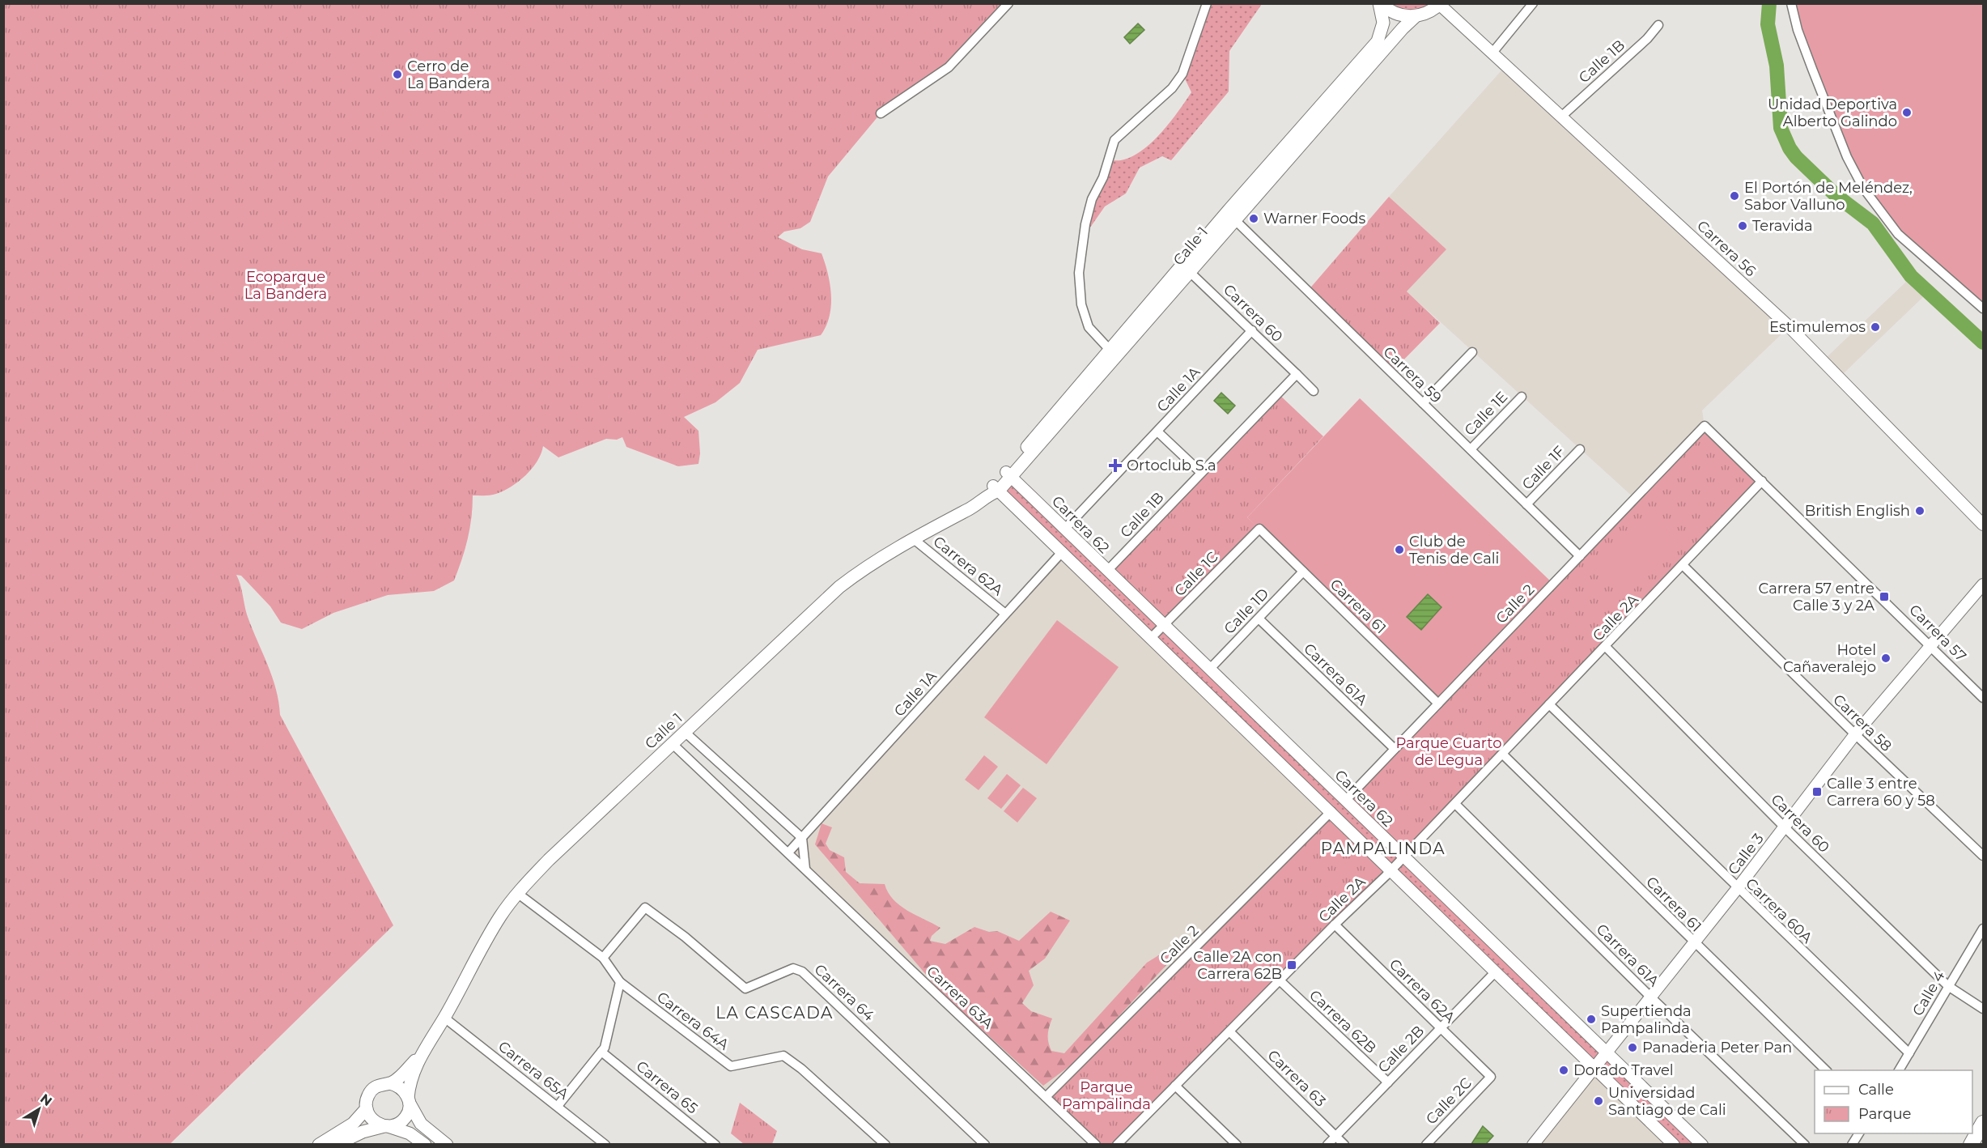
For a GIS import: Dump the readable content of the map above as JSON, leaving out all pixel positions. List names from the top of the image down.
{
  "streets": {
    "main road": ["Calle 1"],
    "street": [
      "Calle 1B",
      "Carrera 56",
      "Carrera 60",
      "Carrera 59",
      "Calle 1A",
      "Calle 1E",
      "Calle 1F",
      "Carrera 62",
      "Carrera 62A",
      "Calle 1C",
      "Calle 2",
      "Carrera 61",
      "Calle 1D",
      "Calle 2A",
      "Carrera 57",
      "Carrera 61A",
      "Carrera 58",
      "Calle 3",
      "Carrera 60A",
      "Carrera 64",
      "Calle 4",
      "Carrera 63A",
      "Carrera 64A",
      "Carrera 62B",
      "Calle 2B",
      "Carrera 65A",
      "Carrera 63",
      "Carrera 65",
      "Calle 2C"
    ]
  },
  "crossings": [
    ["Calle 1B", "Carrera 56"],
    ["Calle 1B", "Carrera 60"],
    ["Calle 1B", "Carrera 62"],
    ["Calle 1", "Carrera 60"],
    ["Calle 1", "Carrera 59"],
    ["Calle 1", "Carrera 62"],
    ["Calle 1", "Carrera 62A"],
    ["Calle 1", "Carrera 63A"],
    ["Calle 1", "Carrera 64A"],
    ["Calle 1", "Carrera 65A"],
    ["Carrera 60", "Calle 1A"],
    ["Carrera 60", "Calle 2A"],
    ["Carrera 60", "Calle 3"],
    ["Carrera 60", "Calle 4"],
    ["Carrera 59", "Calle 1E"],
    ["Carrera 59", "Calle 1F"],
    ["Carrera 59", "Calle 2"],
    ["Calle 1A", "Carrera 62"],
    ["Calle 1A", "Carrera 62A"],
    ["Calle 1A", "Carrera 63A"],
    ["Carrera 62", "Calle 1C"],
    ["Carrera 62", "Calle 2"],
    ["Carrera 62", "Calle 1D"],
    ["Carrera 62", "Calle 2A"],
    ["Carrera 62", "Calle 3"],
    ["Carrera 62A", "Calle 2A"],
    ["Carrera 62A", "Calle 2B"],
    ["Carrera 62A", "Calle 2C"],
    ["Calle 1C", "Carrera 61"],
    ["Calle 2", "Carrera 61"],
    ["Calle 2", "Carrera 57"],
    ["Calle 2", "Carrera 61A"],
    ["Calle 2", "Carrera 63A"],
    ["Carrera 61", "Calle 1D"],
    ["Carrera 61", "Calle 2A"],
    ["Carrera 61", "Calle 3"],
    ["Calle 1D", "Carrera 61A"],
    ["Calle 2A", "Carrera 57"],
    ["Calle 2A", "Carrera 61A"],
    ["Calle 2A", "Carrera 58"],
    ["Calle 2A", "Carrera 60A"],
    ["Calle 2A", "Carrera 62B"],
    ["Calle 2A", "Carrera 63"],
    ["Carrera 57", "Calle 3"],
    ["Carrera 61A", "Calle 3"],
    ["Carrera 58", "Calle 3"],
    ["Calle 3", "Carrera 60A"],
    ["Carrera 60A", "Calle 4"],
    ["Carrera 64", "Carrera 64A"],
    ["Carrera 62B", "Calle 2B"],
    ["Calle 2B", "Carrera 63"]
  ],
  "districts": ["PAMPALINDA", "LA CASCADA"],
  "parks": ["Ecoparque La Bandera", "Parque Cuarto de Legua", "Parque Pampalinda"],
  "places": {
    "other": [
      "Cerro de La Bandera",
      "Unidad Deportiva Alberto Galindo",
      "El Portón de Meléndez, Sabor Valluno",
      "Warner Foods",
      "Teravida",
      "Estimulemos",
      "British English",
      "Club de Tenis de Cali",
      "Hotel Cañaveralejo",
      "Supertienda Pampalinda",
      "Panaderia Peter Pan",
      "Dorado Travel",
      "Universidad Santiago de Cali"
    ],
    "health": ["Ortoclub S.a"],
    "transit": ["Carrera 57 entre Calle 3 y 2A", "Calle 3 entre Carrera 60 y 58", "Calle 2A con Carrera 62B"]
  },
  "legend": ["Calle", "Parque"],
  "north": "top right"
}
